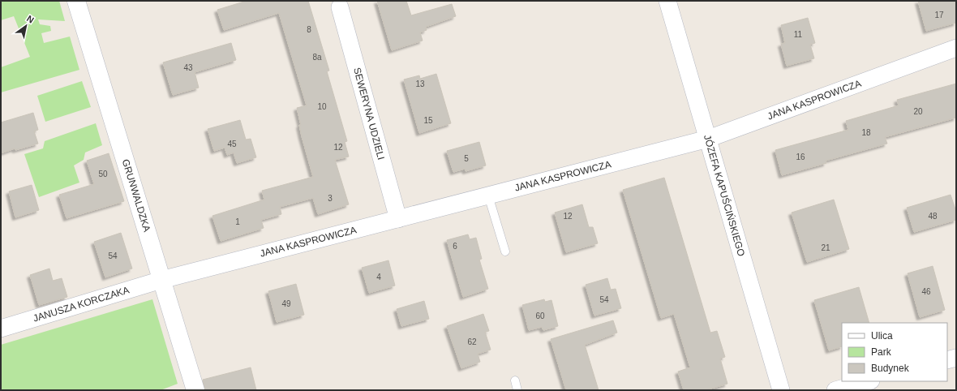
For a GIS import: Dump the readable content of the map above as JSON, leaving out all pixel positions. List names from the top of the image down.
{
  "streets": {
    "street": [
      "JANA KASPROWICZA",
      "SEWERYNA UDZIELI",
      "GRUNWALDZKA",
      "JÓZEFA KAPUŚCIŃSKIEGO",
      "JANUSZA KORCZAKA"
    ]
  },
  "crossings": [
    ["JANA KASPROWICZA", "SEWERYNA UDZIELI"],
    ["JANA KASPROWICZA", "GRUNWALDZKA"],
    ["JANA KASPROWICZA", "JÓZEFA KAPUŚCIŃSKIEGO"],
    ["JANA KASPROWICZA", "JANUSZA KORCZAKA"],
    ["GRUNWALDZKA", "JANUSZA KORCZAKA"]
  ],
  "house_numbers": [
    "17",
    "8",
    "11",
    "8a",
    "43",
    "13",
    "10",
    "20",
    "15",
    "18",
    "45",
    "12",
    "16",
    "5",
    "50",
    "3",
    "12",
    "48",
    "1",
    "6",
    "21",
    "54",
    "4",
    "46",
    "54",
    "49",
    "60",
    "62"
  ],
  "legend": ["Ulica", "Park", "Budynek"],
  "north": "top right"
}
